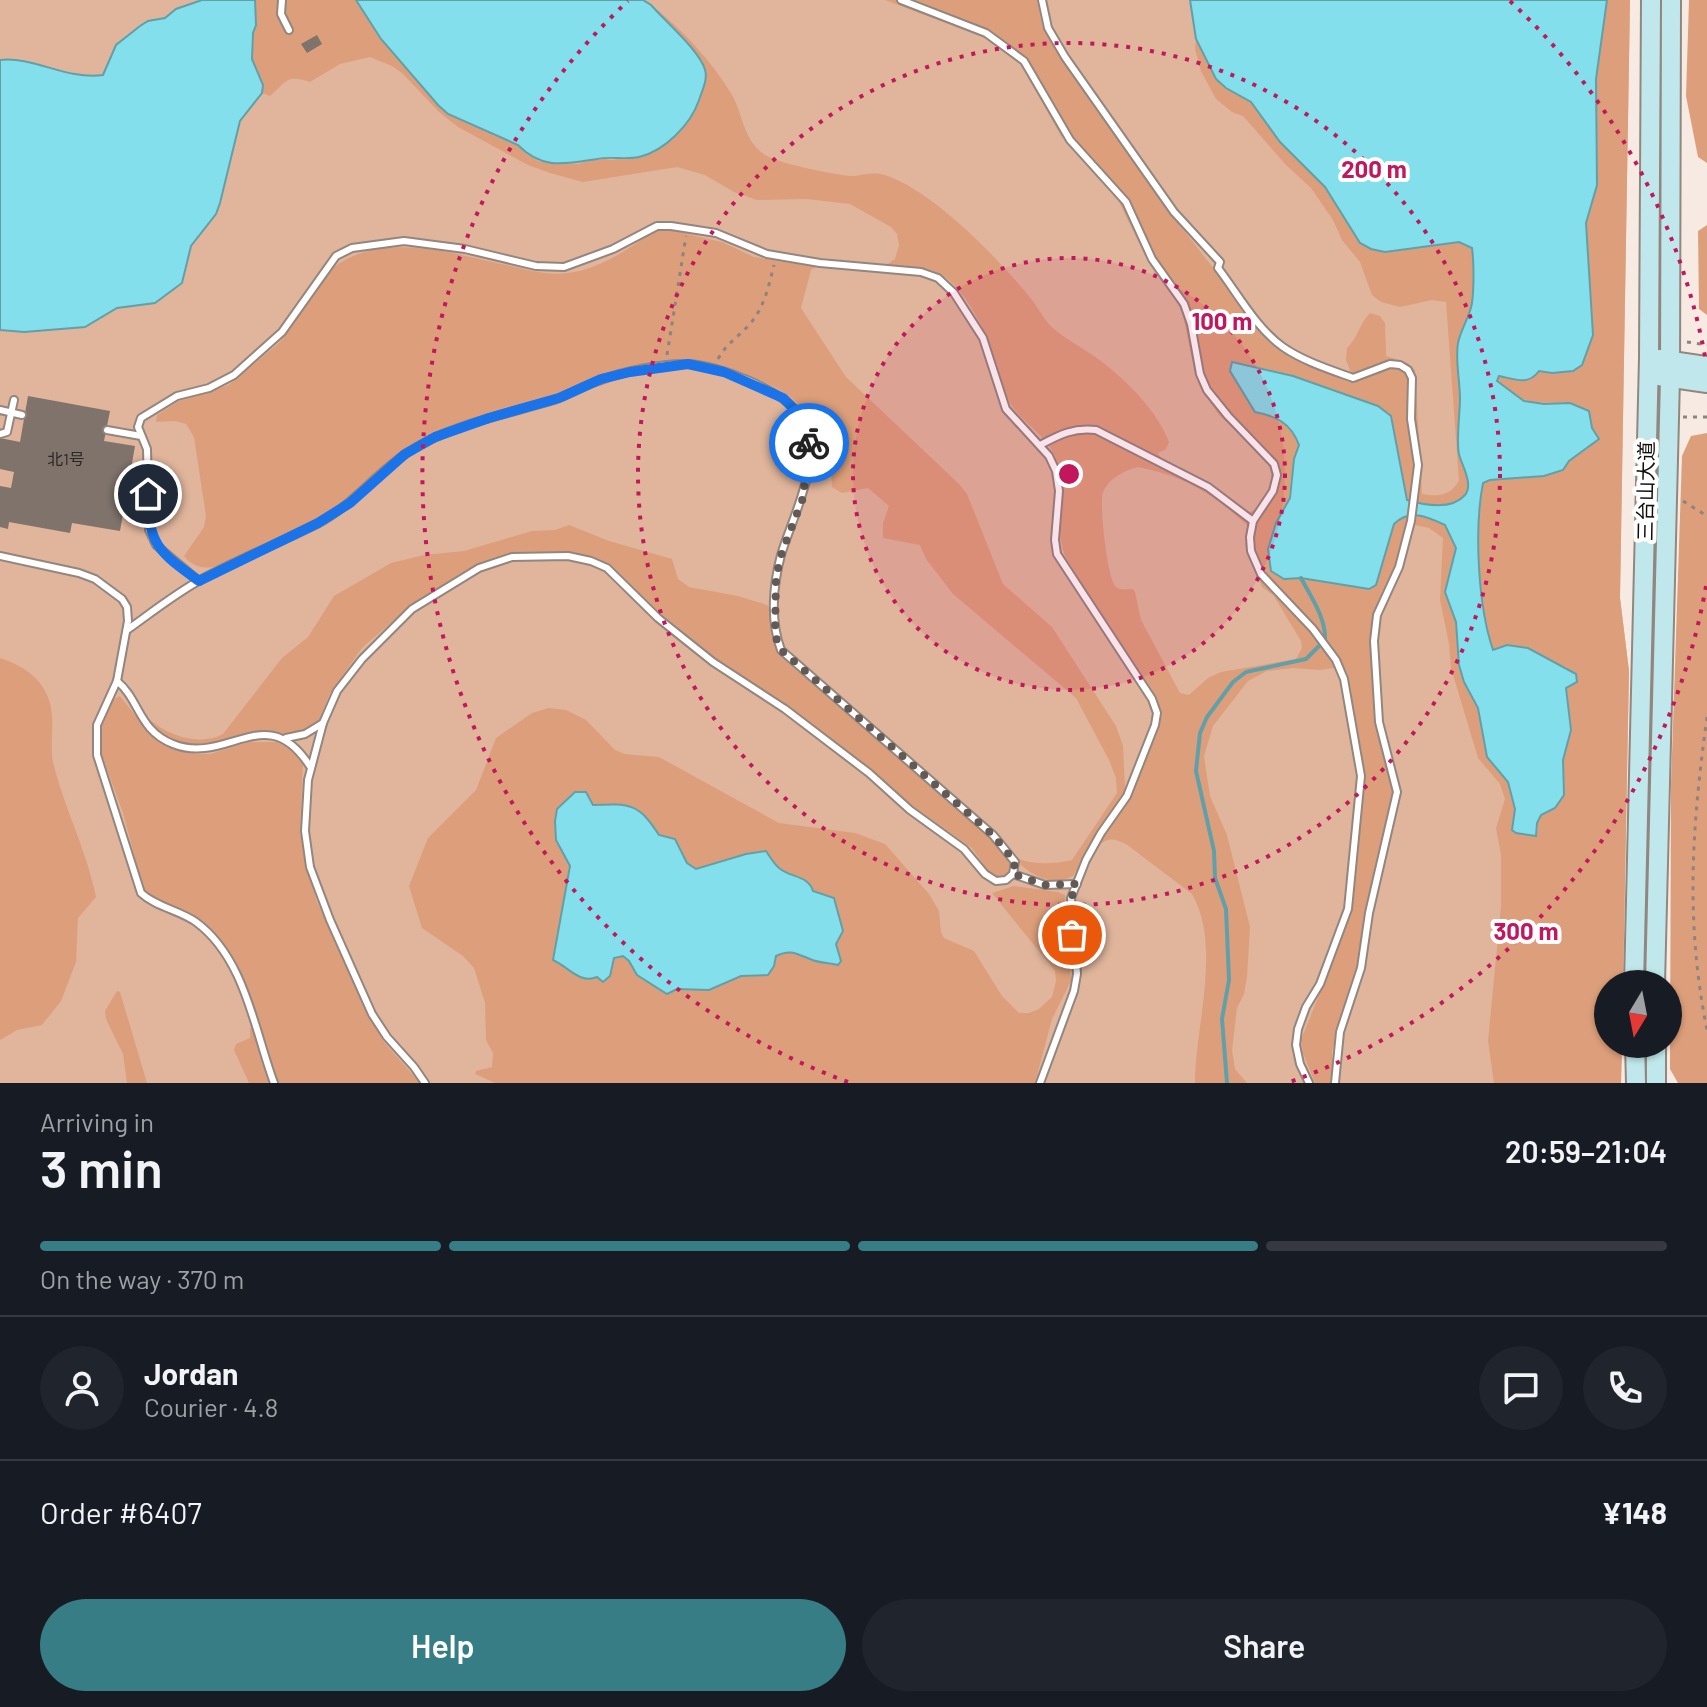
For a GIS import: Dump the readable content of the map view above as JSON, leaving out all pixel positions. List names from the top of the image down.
{
  "streets": {
    "main road": ["三台山大道"]
  },
  "house_numbers": ["北1号"],
  "north": "bottom",
  "page": {
    "heading": ["3 min", "Arriving in", "20:59–21:04"],
    "panel": [
      "Jordan",
      "Courier · 4.8",
      "Order #6407",
      "¥148"
    ],
    "bar": "On the way · 370 m",
    "buttons": ["Help", "Share"]
  },
  "rings": ["200 m", "100 m", "300 m"]
}
